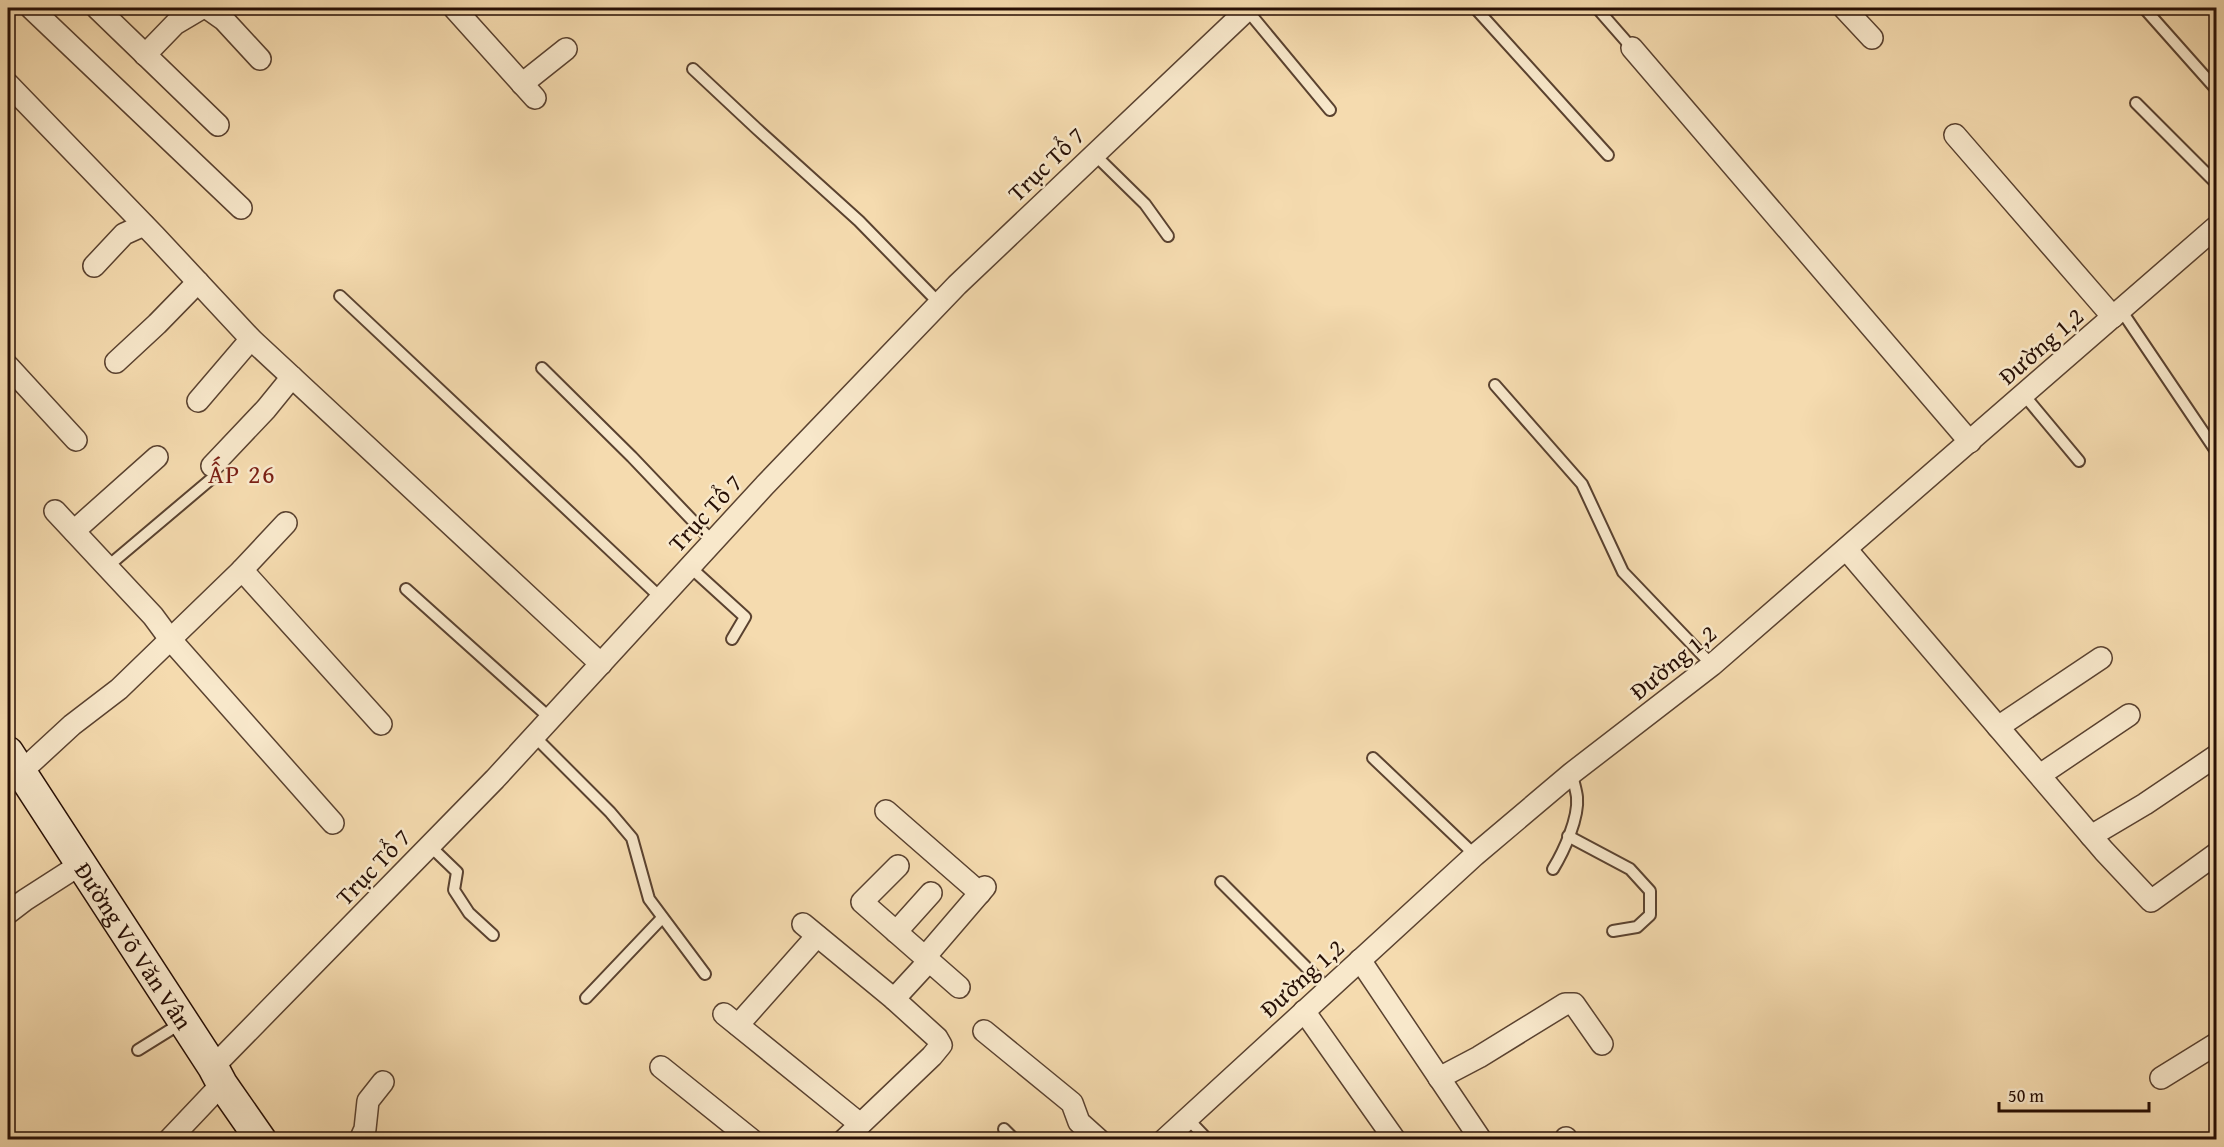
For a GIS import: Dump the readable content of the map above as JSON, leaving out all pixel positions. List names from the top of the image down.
{
  "streets": {
    "street": ["Trục Tổ 7", "Đường 1,2", "Đường Võ Văn Vân"]
  },
  "crossings": [
    ["Trục Tổ 7", "Đường Võ Văn Vân"]
  ],
  "districts": ["ẤP 26"],
  "scale_bar": "50 m"
}
